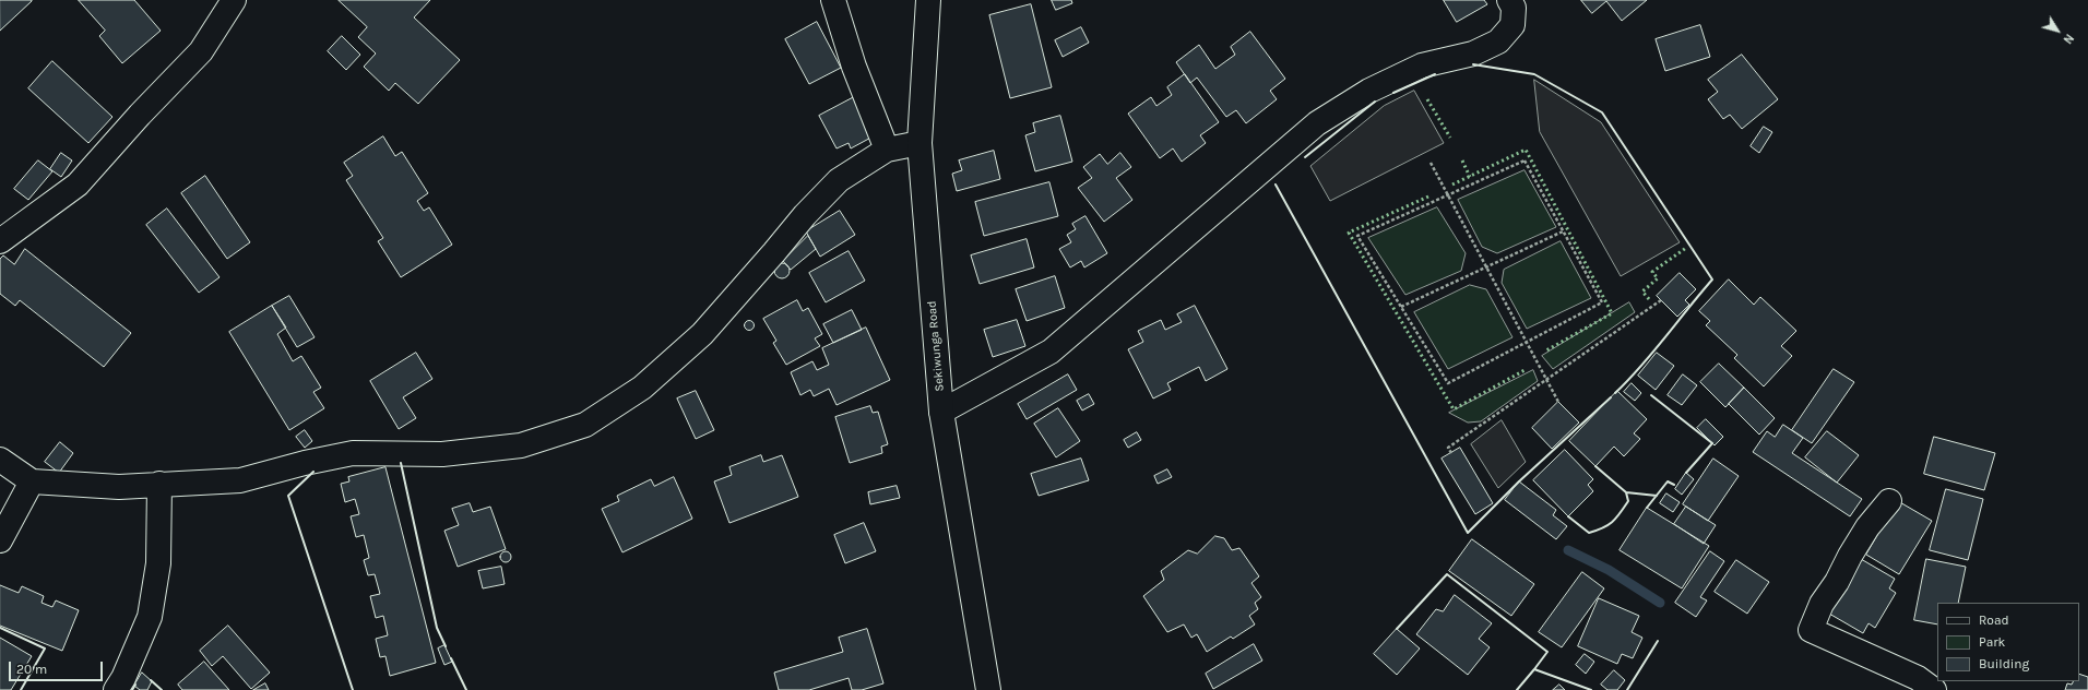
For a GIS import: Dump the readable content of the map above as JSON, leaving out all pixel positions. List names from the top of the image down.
{
  "streets": {
    "street": ["Sekiwunga Road"]
  },
  "legend": ["Road", "Park", "Building"],
  "scale_bar": "20 m",
  "north": "bottom right"
}
